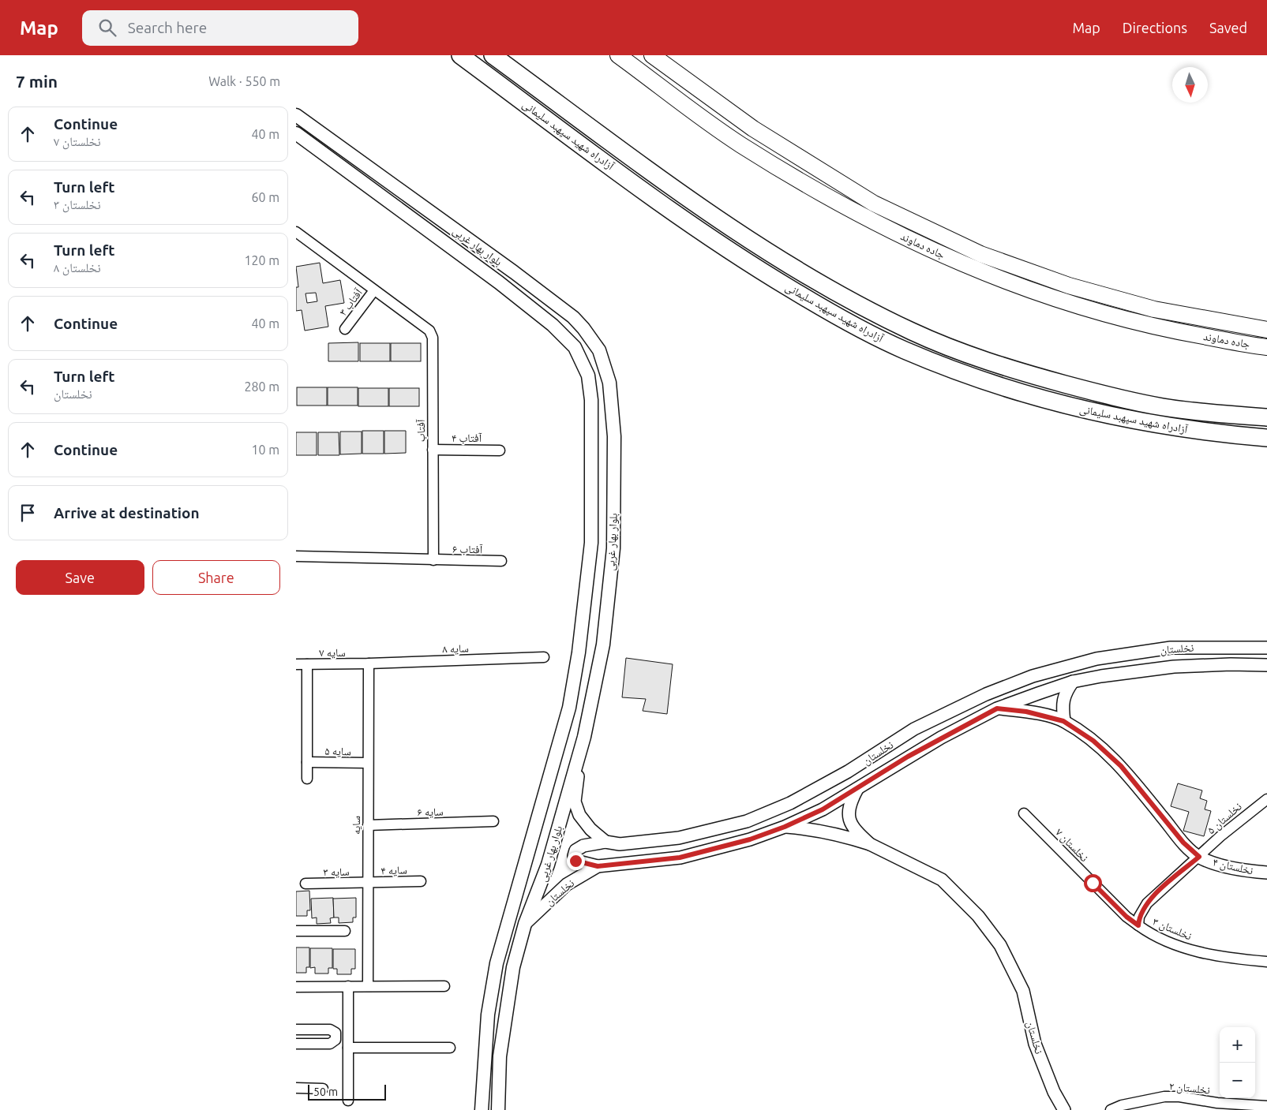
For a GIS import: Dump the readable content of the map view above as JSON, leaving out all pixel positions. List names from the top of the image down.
{
  "streets": {
    "highway": ["آزادراه شهید سپهبد سلیمانی", "جاده دماوند"],
    "main road": ["بلوار بهار غربی"],
    "street": [
      "آفتاب ۳",
      "آفتاب",
      "آفتاب ۴",
      "آفتاب ۶",
      "سایه ۸",
      "نخلستان",
      "سایه ۷",
      "سایه ۵",
      "سایه ۶",
      "نخلستان ۵",
      "سایه",
      "نخلستان ۷",
      "نخلستان ۴",
      "سایه ۴",
      "سایه ۳",
      "نخلستان ۳",
      "نخلستان ۲"
    ]
  },
  "crossings": [
    ["بلوار بهار غربی", "نخلستان"],
    ["آفتاب ۳", "آفتاب"],
    ["آفتاب", "آفتاب ۴"],
    ["آفتاب", "آفتاب ۶"],
    ["سایه ۸", "سایه ۷"],
    ["سایه ۸", "سایه"],
    ["سایه ۷", "سایه"],
    ["سایه ۵", "سایه"],
    ["سایه ۶", "سایه"],
    ["نخلستان ۵", "نخلستان ۴"],
    ["نخلستان ۵", "نخلستان ۳"],
    ["سایه", "سایه ۴"],
    ["سایه", "سایه ۳"],
    ["نخلستان ۷", "نخلستان ۳"],
    ["نخلستان ۴", "نخلستان ۳"],
    ["سایه ۴", "سایه ۳"]
  ],
  "scale_bar": "50 m",
  "north": "bottom",
  "page": {
    "header": "Map",
    "search": "Search here",
    "nav": ["Map", "Directions", "Saved"],
    "heading": ["7 min", "Walk · 550 m"],
    "list": [
      ["Continue", "نخلستان ۷", "40 m"],
      ["Turn left", "نخلستان ۳", "60 m"],
      ["Turn left", "نخلستان ۸", "120 m"],
      ["Continue", "40 m"],
      ["Turn left", "نخلستان", "280 m"],
      ["Continue", "10 m"],
      "Arrive at destination"
    ],
    "buttons": ["Save", "Share"],
    "map_buttons": ["+", "−"],
    "scale": "50 m"
  }
}
